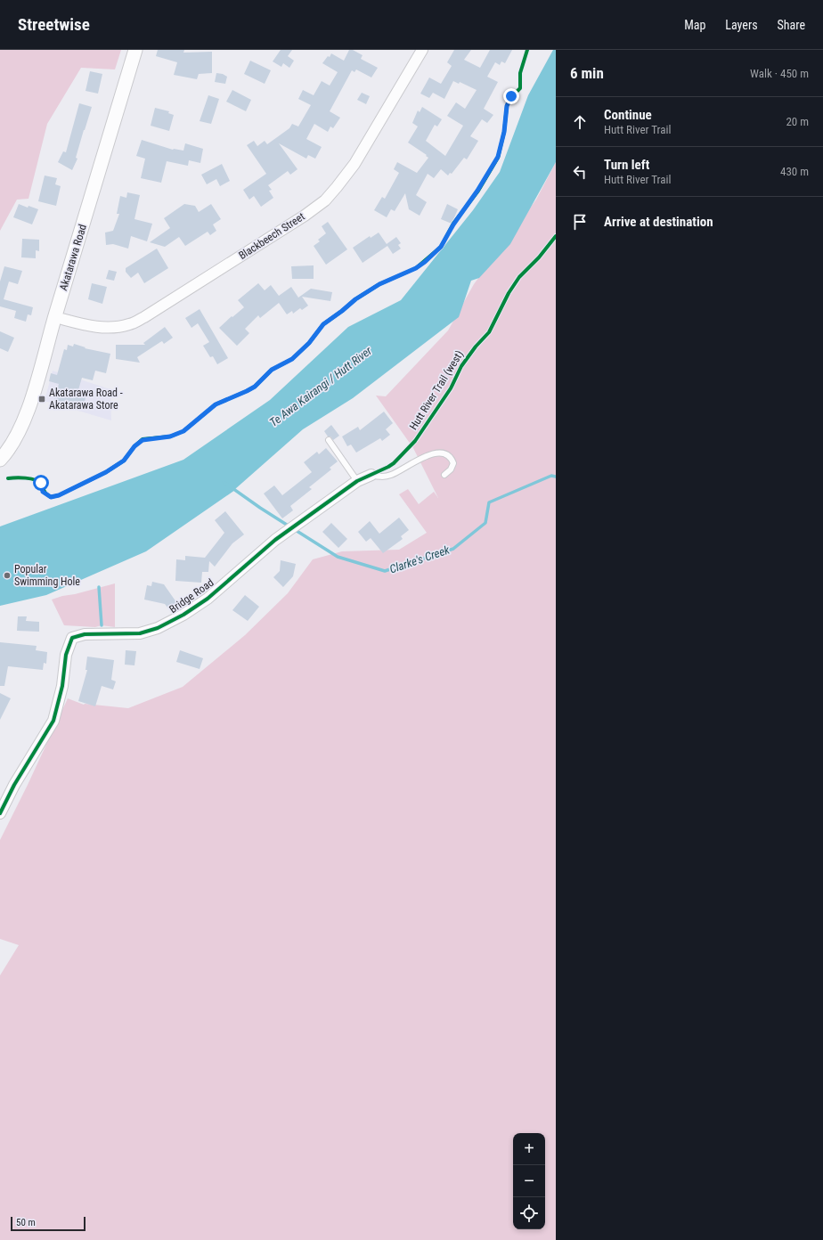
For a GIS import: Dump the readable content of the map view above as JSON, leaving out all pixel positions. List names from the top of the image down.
{
  "streets": {
    "street": ["Blackbeech Street", "Akatarawa Road", "Bridge Road"],
    "cycle path": ["Hutt River Trail (west)"]
  },
  "crossings": [
    ["Blackbeech Street", "Akatarawa Road"]
  ],
  "water": ["Te Awa Kairangi / Hutt River", "Clarke's Creek"],
  "places": {
    "transit": ["Akatarawa Road - Akatarawa Store"],
    "other": ["Popular Swimming Hole"]
  },
  "scale_bar": "50 m",
  "page": {
    "header": "Streetwise",
    "nav": ["Map", "Layers", "Share"],
    "heading": ["6 min", "Walk · 450 m"],
    "list": [
      ["Continue", "Hutt River Trail", "20 m"],
      ["Turn left", "Hutt River Trail", "430 m"],
      "Arrive at destination"
    ],
    "map_buttons": ["+", "−"],
    "scale": "50 m"
  }
}
